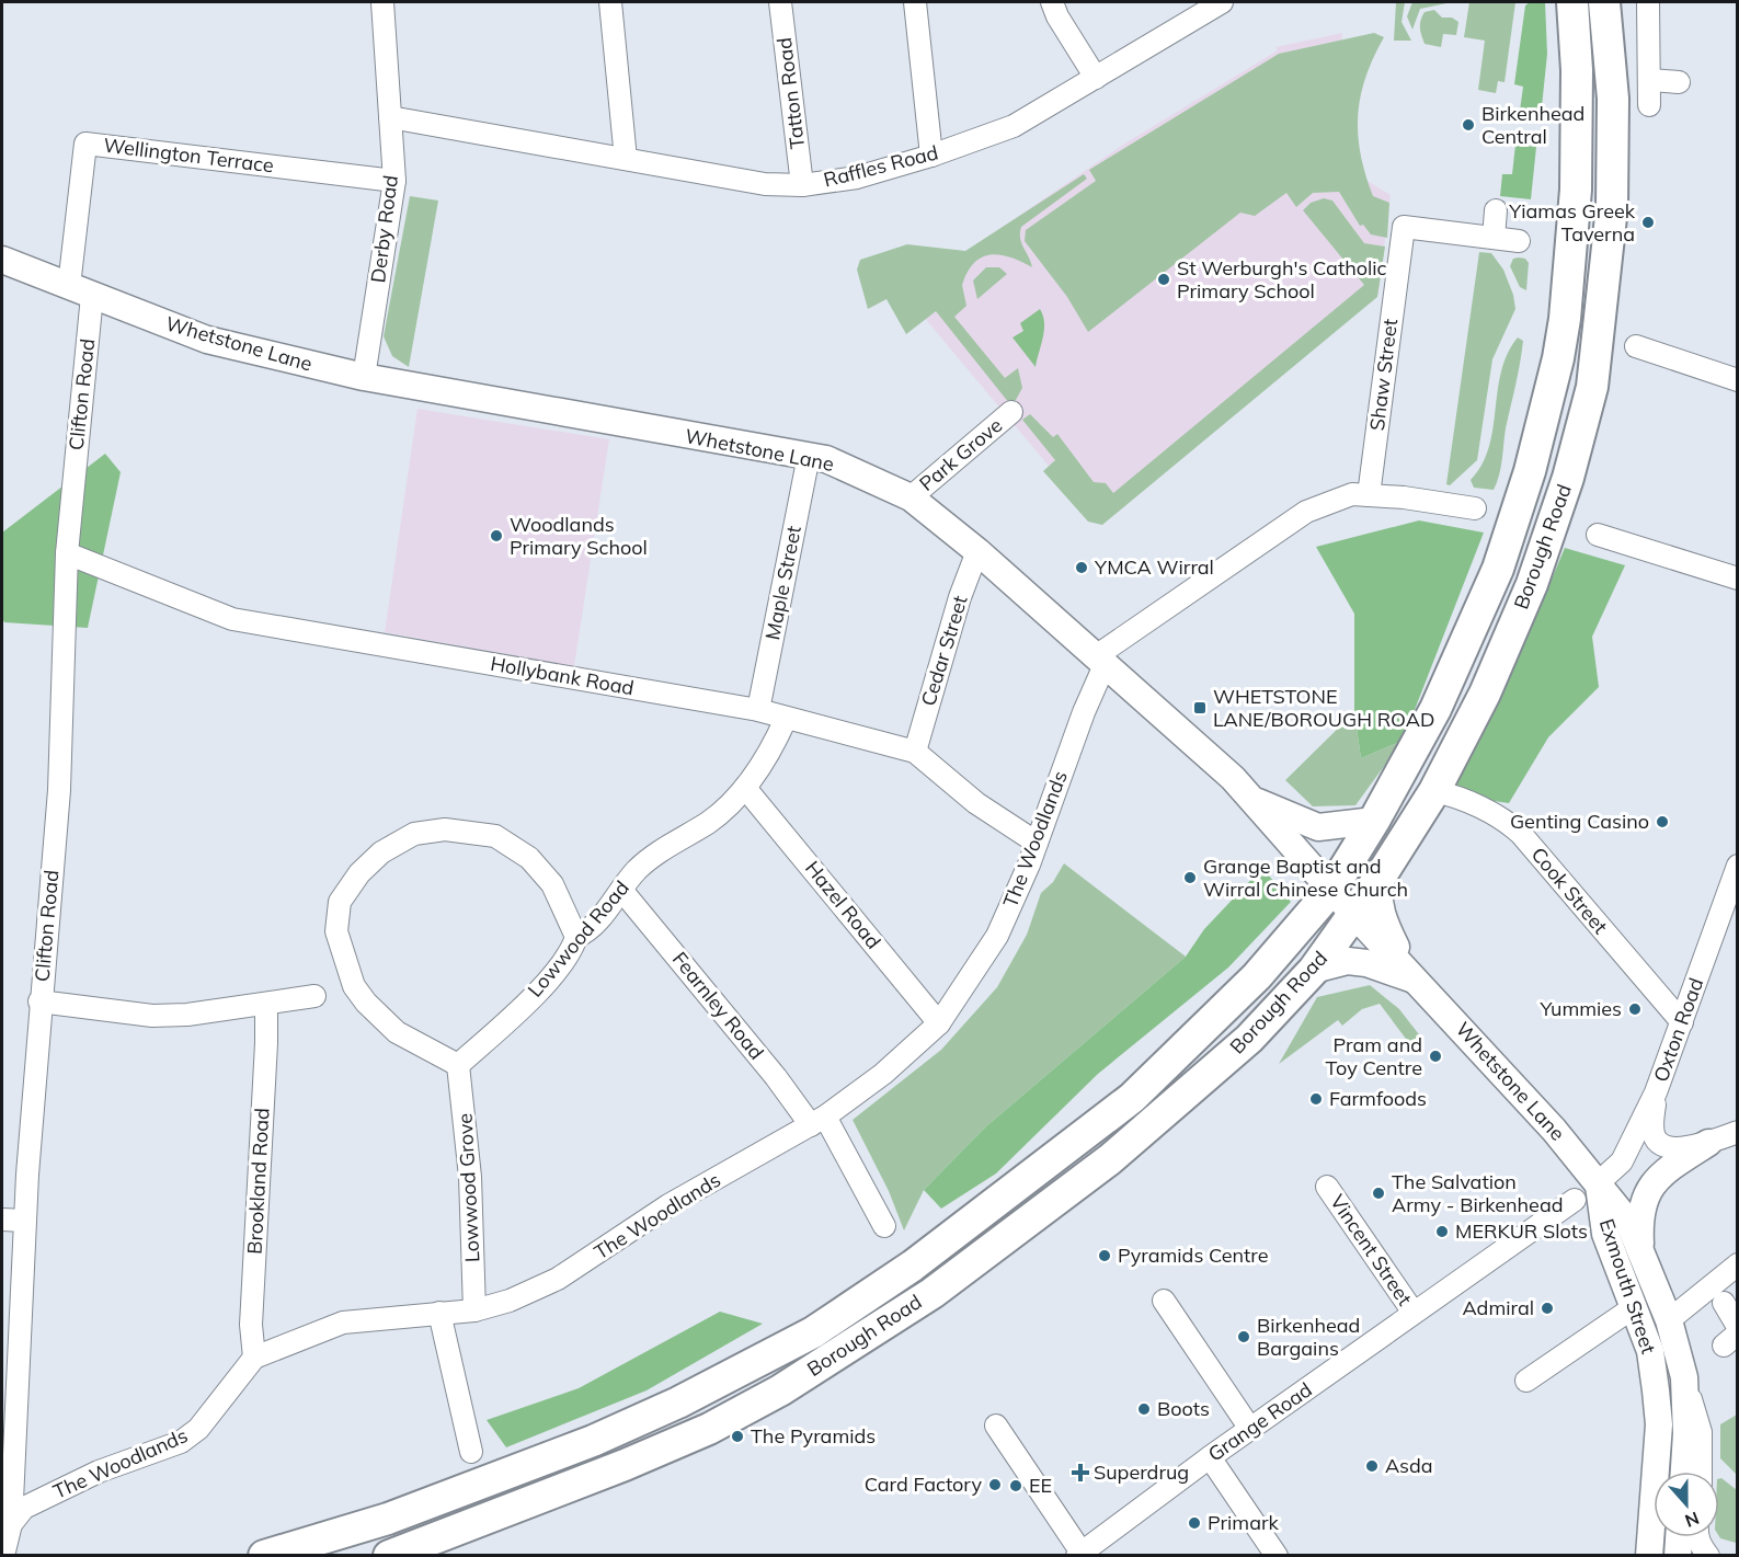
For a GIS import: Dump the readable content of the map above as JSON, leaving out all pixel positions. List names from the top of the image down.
{
  "streets": {
    "highway": ["Borough Road"],
    "main road": ["Whetstone Lane", "Exmouth Street"],
    "street": [
      "Tatton Road",
      "Wellington Terrace",
      "Raffles Road",
      "Derby Road",
      "Shaw Street",
      "Clifton Road",
      "Park Grove",
      "Maple Street",
      "Cedar Street",
      "Hollybank Road",
      "The Woodlands",
      "Cook Street",
      "Hazel Road",
      "Lowwood Road",
      "Fearnley Road",
      "Oxton Road",
      "Brookland Road",
      "Lowwood Grove",
      "Vincent Street",
      "Grange Road"
    ]
  },
  "crossings": [
    ["Tatton Road", "Raffles Road"],
    ["Wellington Terrace", "Derby Road"],
    ["Wellington Terrace", "Whetstone Lane"],
    ["Wellington Terrace", "Clifton Road"],
    ["Raffles Road", "Derby Road"],
    ["Derby Road", "Whetstone Lane"],
    ["Whetstone Lane", "Clifton Road"],
    ["Whetstone Lane", "Park Grove"],
    ["Whetstone Lane", "Borough Road"],
    ["Whetstone Lane", "Maple Street"],
    ["Whetstone Lane", "Cedar Street"],
    ["Whetstone Lane", "The Woodlands"],
    ["Whetstone Lane", "Oxton Road"],
    ["Whetstone Lane", "Exmouth Street"],
    ["Clifton Road", "Hollybank Road"],
    ["Clifton Road", "The Woodlands"],
    ["Borough Road", "Cook Street"],
    ["Maple Street", "Hollybank Road"],
    ["Cedar Street", "Hollybank Road"],
    ["Hollybank Road", "The Woodlands"],
    ["Hollybank Road", "Lowwood Road"],
    ["The Woodlands", "Hazel Road"],
    ["The Woodlands", "Fearnley Road"],
    ["The Woodlands", "Brookland Road"],
    ["The Woodlands", "Lowwood Grove"],
    ["Cook Street", "Oxton Road"],
    ["Hazel Road", "Lowwood Road"],
    ["Lowwood Road", "Fearnley Road"],
    ["Lowwood Road", "Lowwood Grove"],
    ["Oxton Road", "Exmouth Street"],
    ["Vincent Street", "Grange Road"]
  ],
  "places": {
    "other": [
      "Birkenhead Central",
      "Yiamas Greek Taverna",
      "St Werburgh's Catholic Primary School",
      "Woodlands Primary School",
      "YMCA Wirral",
      "Genting Casino",
      "Grange Baptist and Wirral Chinese Church",
      "Yummies",
      "Pram and Toy Centre",
      "Farmfoods",
      "The Salvation Army - Birkenhead",
      "MERKUR Slots",
      "Pyramids Centre",
      "Admiral",
      "Birkenhead Bargains",
      "Boots",
      "The Pyramids",
      "Asda",
      "Card Factory",
      "EE",
      "Primark"
    ],
    "transit": ["WHETSTONE LANE/BOROUGH ROAD"],
    "health": ["Superdrug"]
  },
  "north": "bottom"
}
